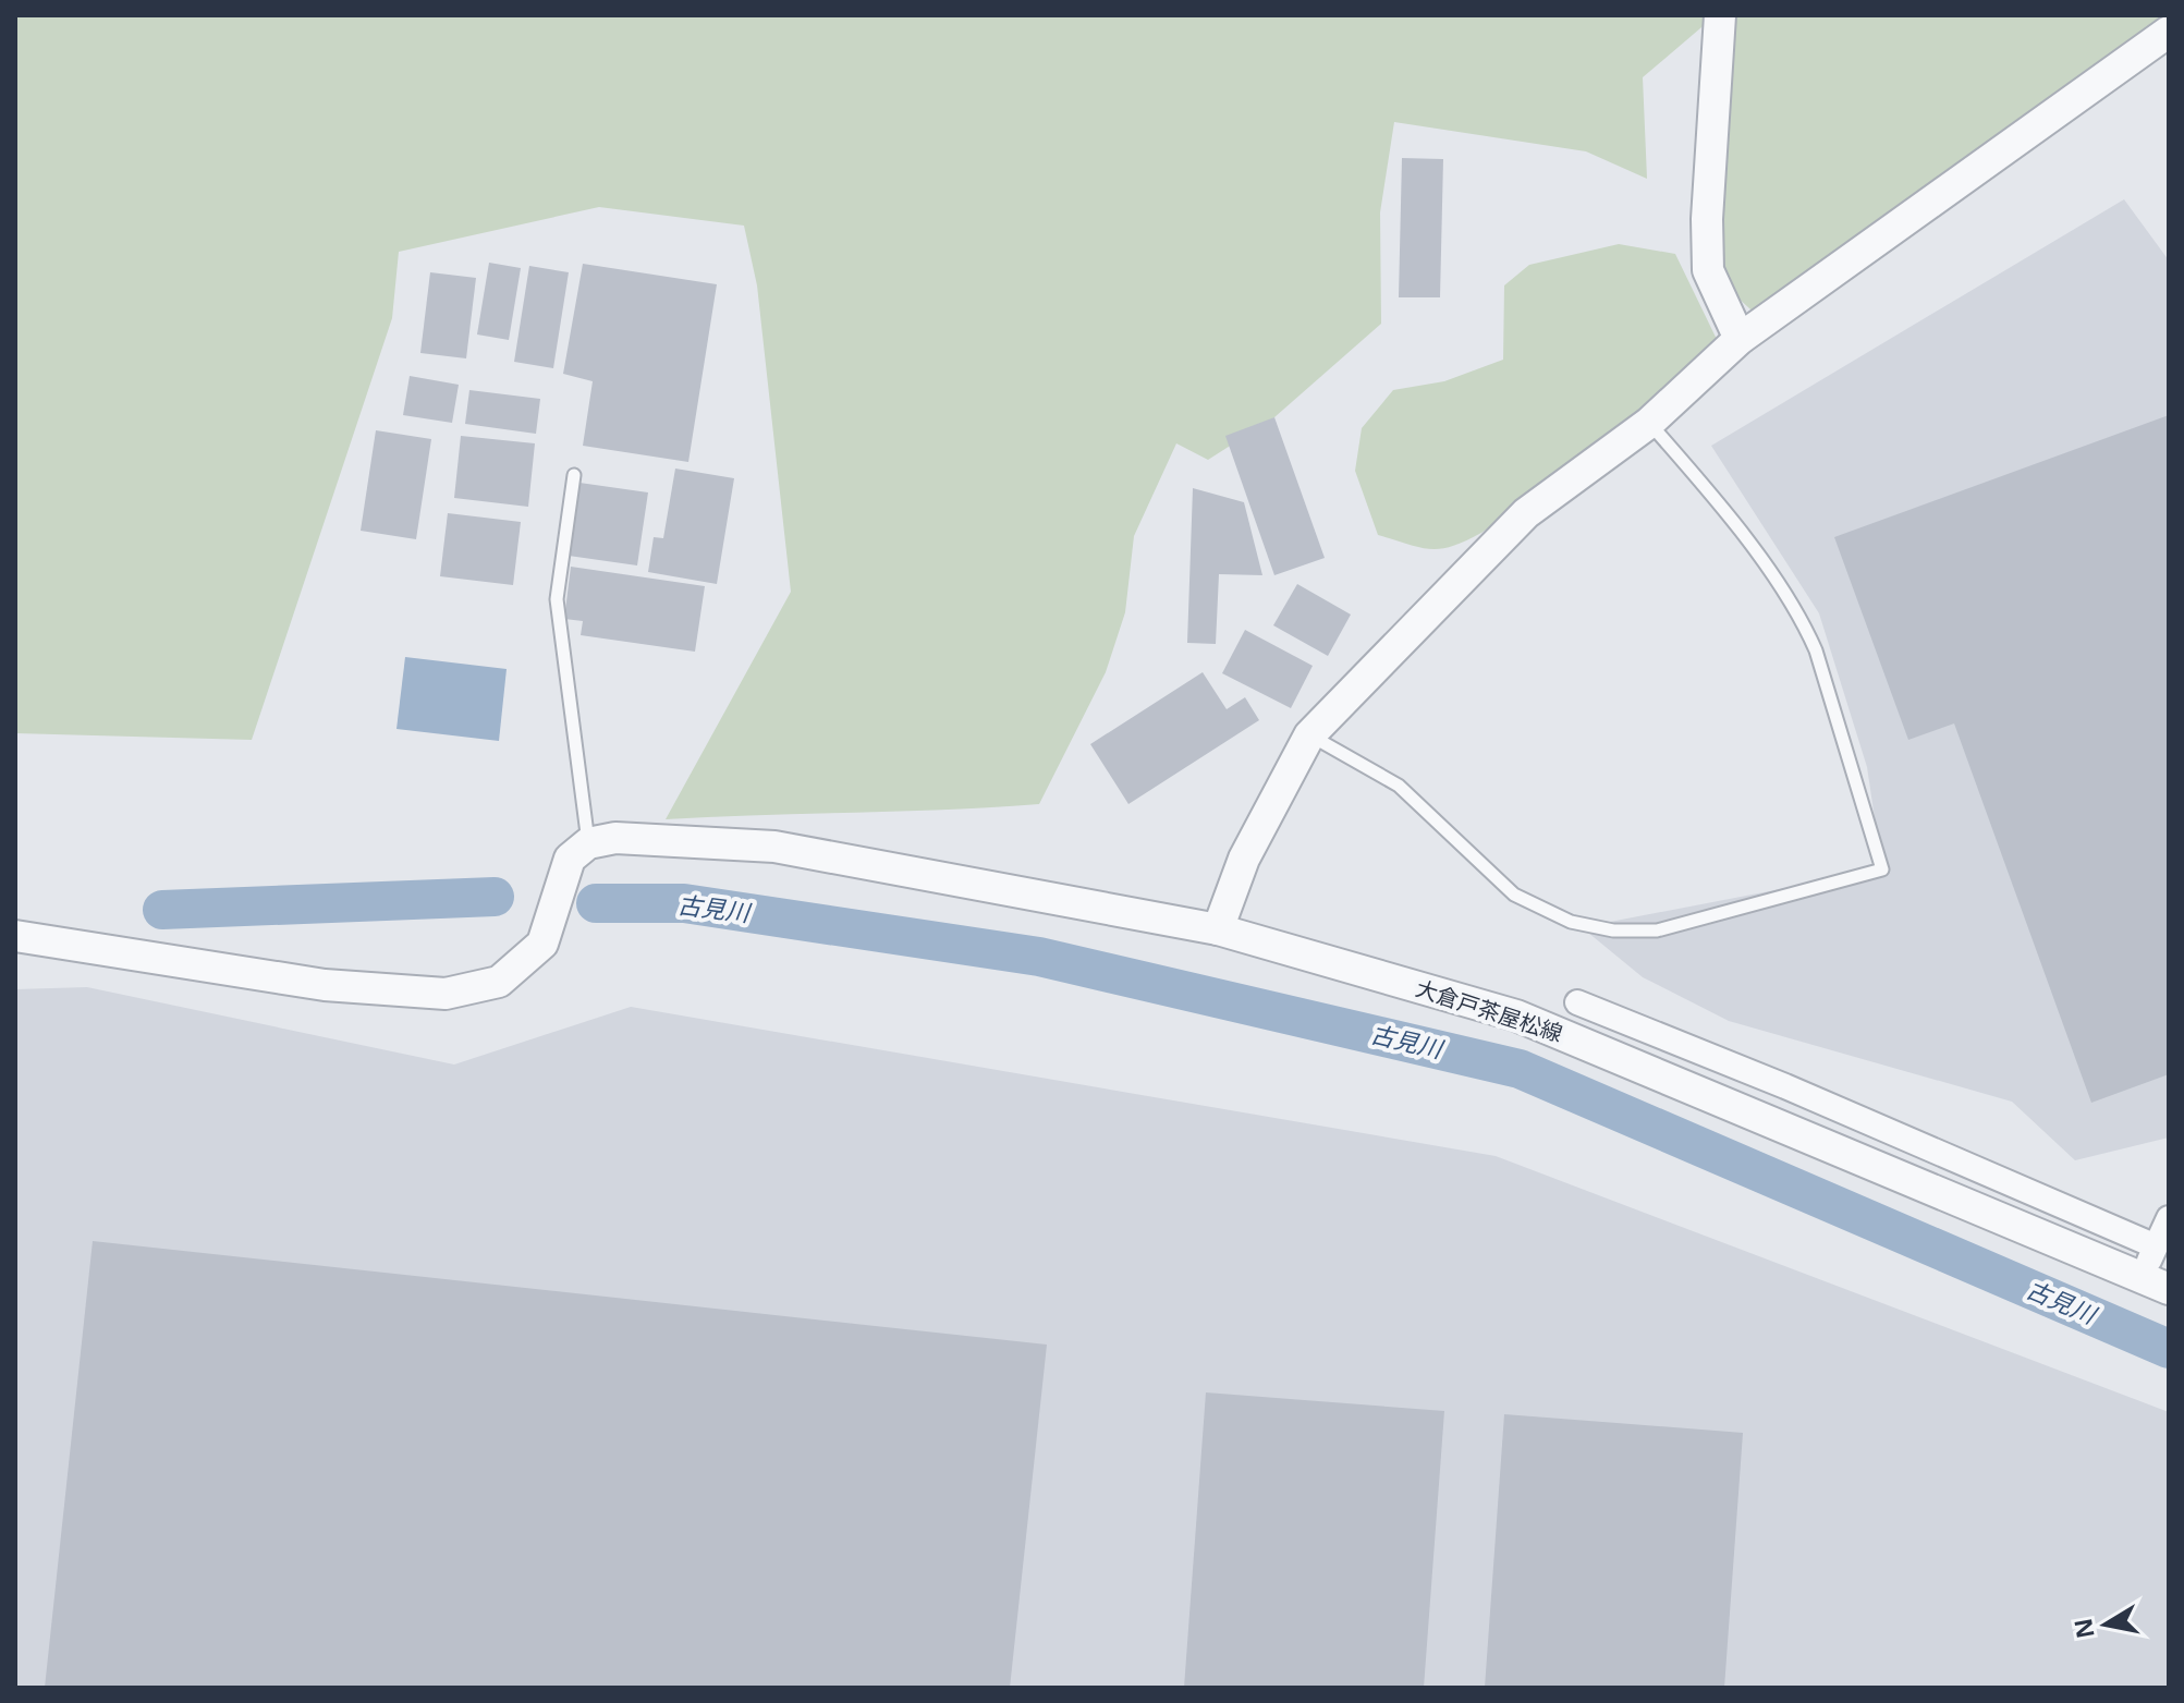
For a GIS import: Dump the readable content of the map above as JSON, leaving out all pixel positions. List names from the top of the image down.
{
  "streets": {
    "street": ["大倉戸茶屋松線"]
  },
  "water": ["古見川"],
  "north": "left"
}
